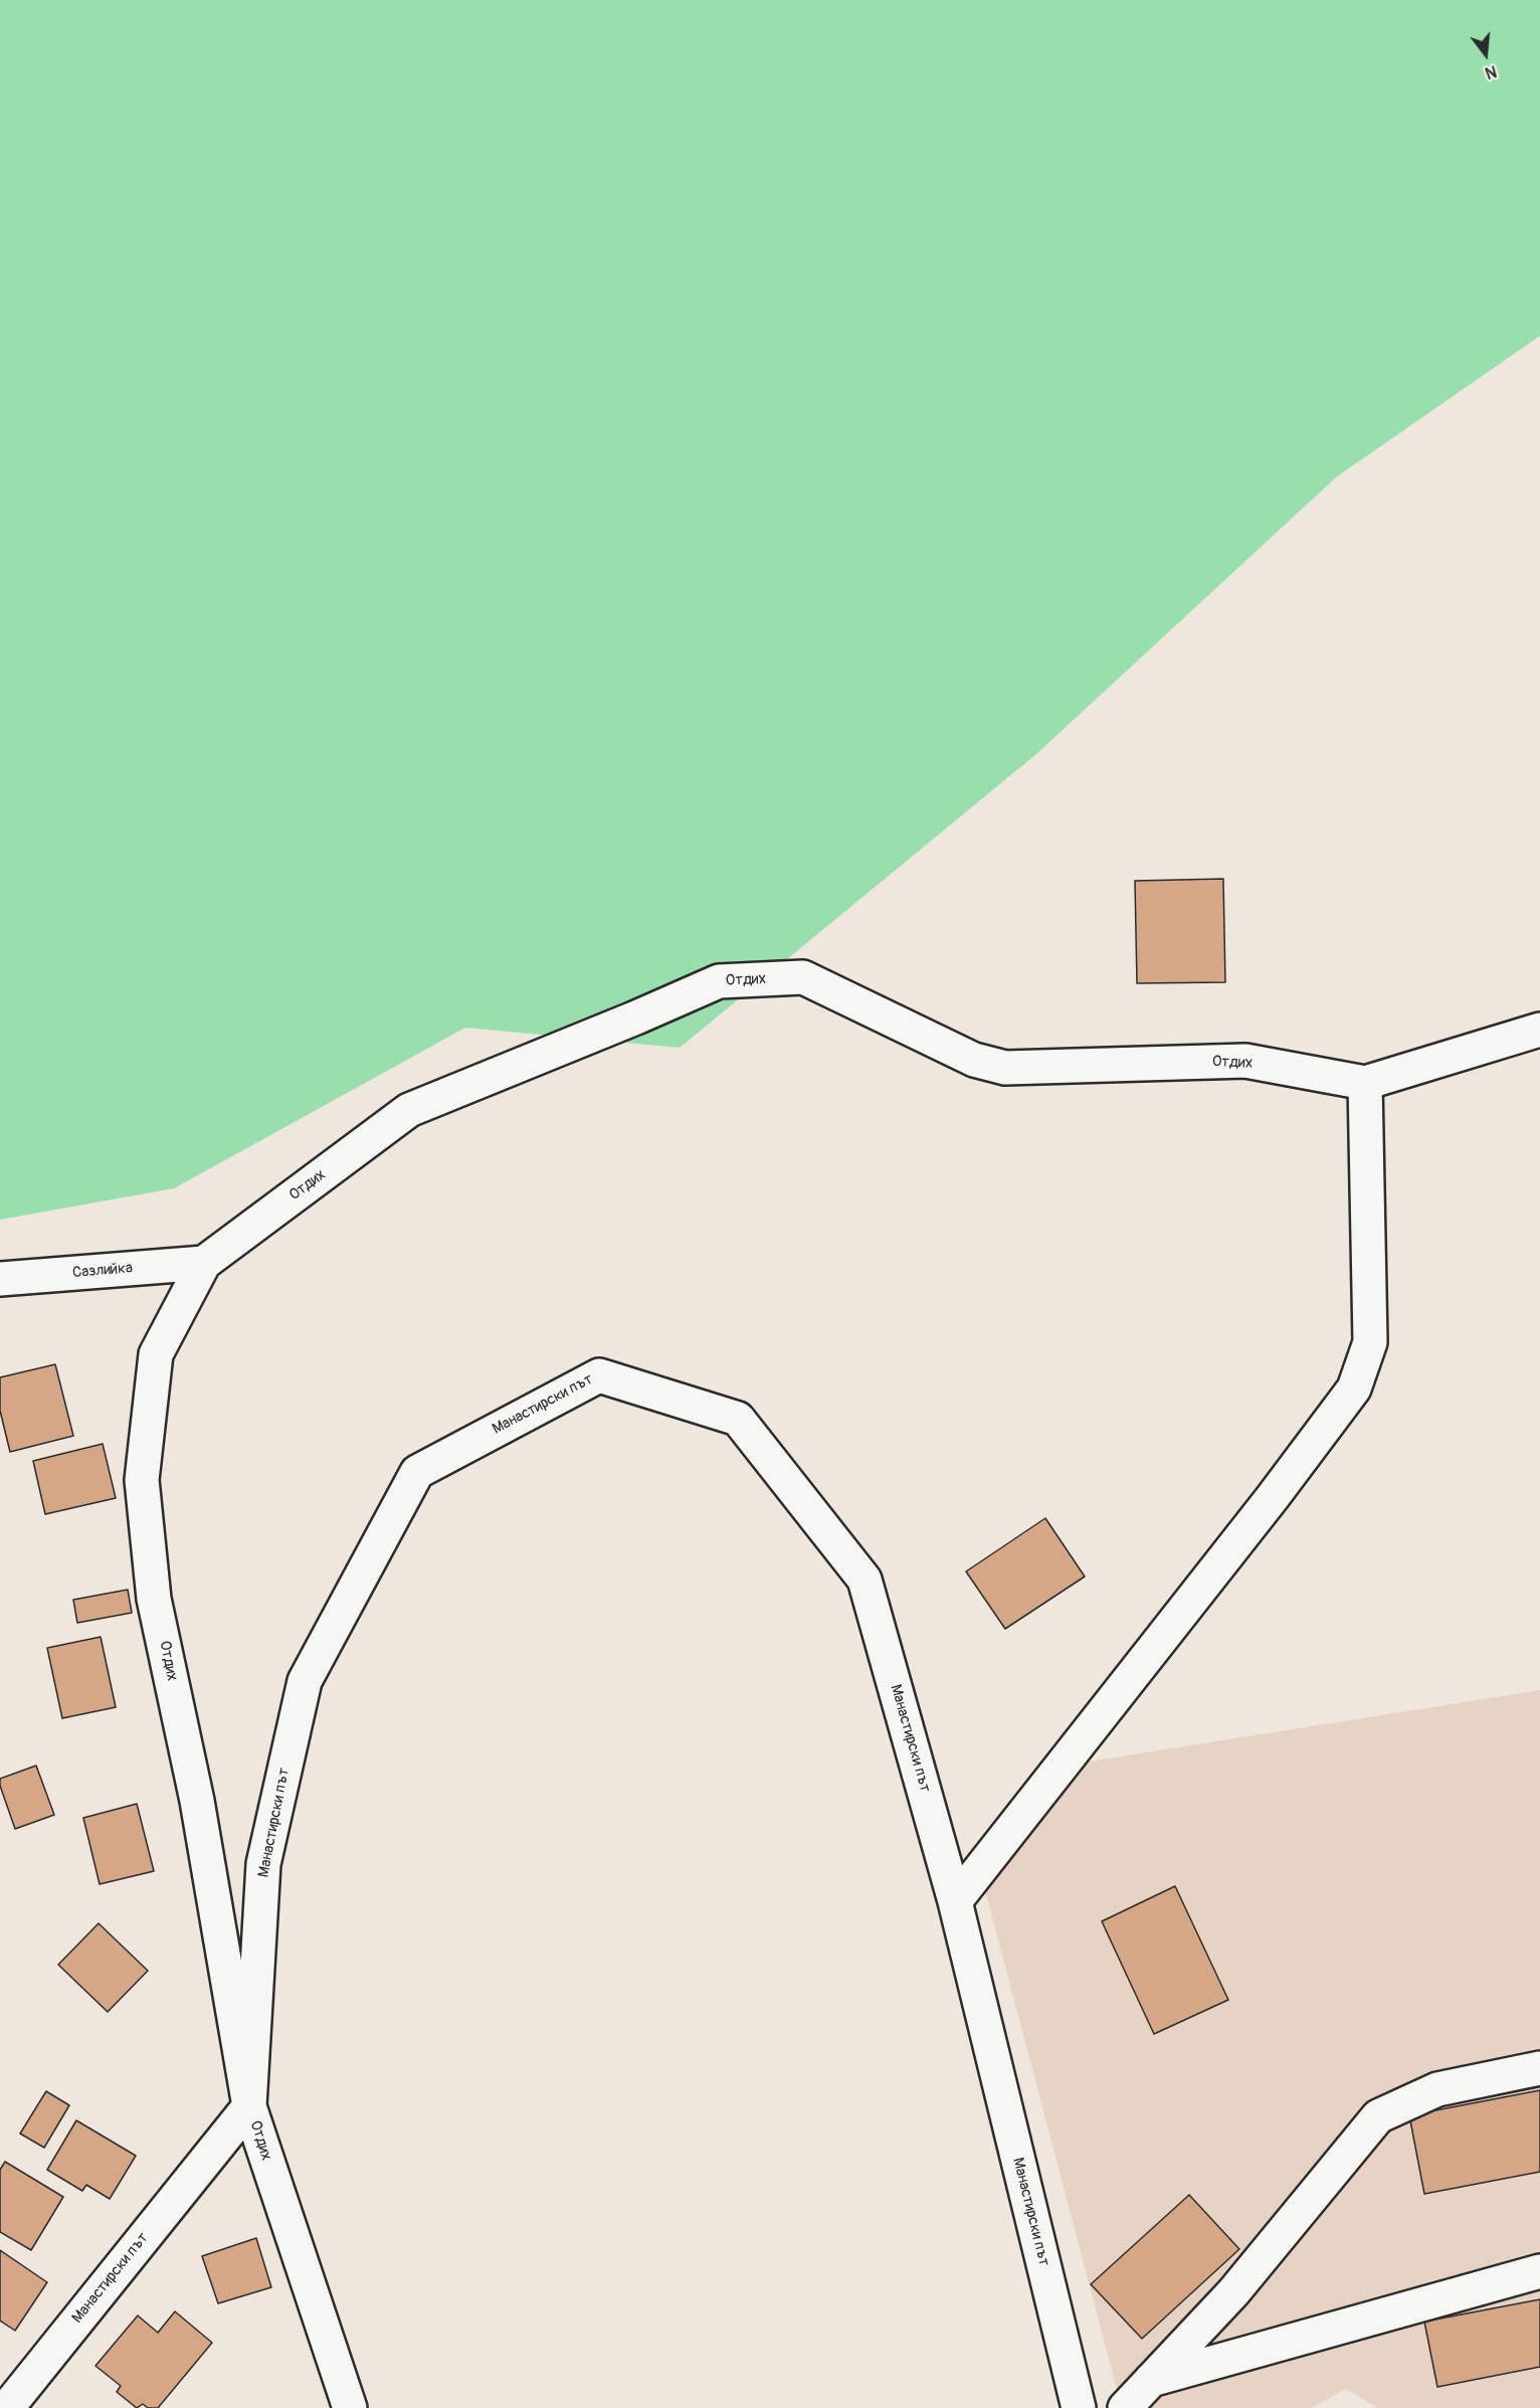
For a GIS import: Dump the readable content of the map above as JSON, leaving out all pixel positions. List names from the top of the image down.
{
  "streets": {
    "street": ["Отдих", "Сазлийка", "Манастирски път"]
  },
  "crossings": [
    ["Отдих", "Сазлийка"],
    ["Отдих", "Манастирски път"]
  ],
  "north": "bottom"
}
